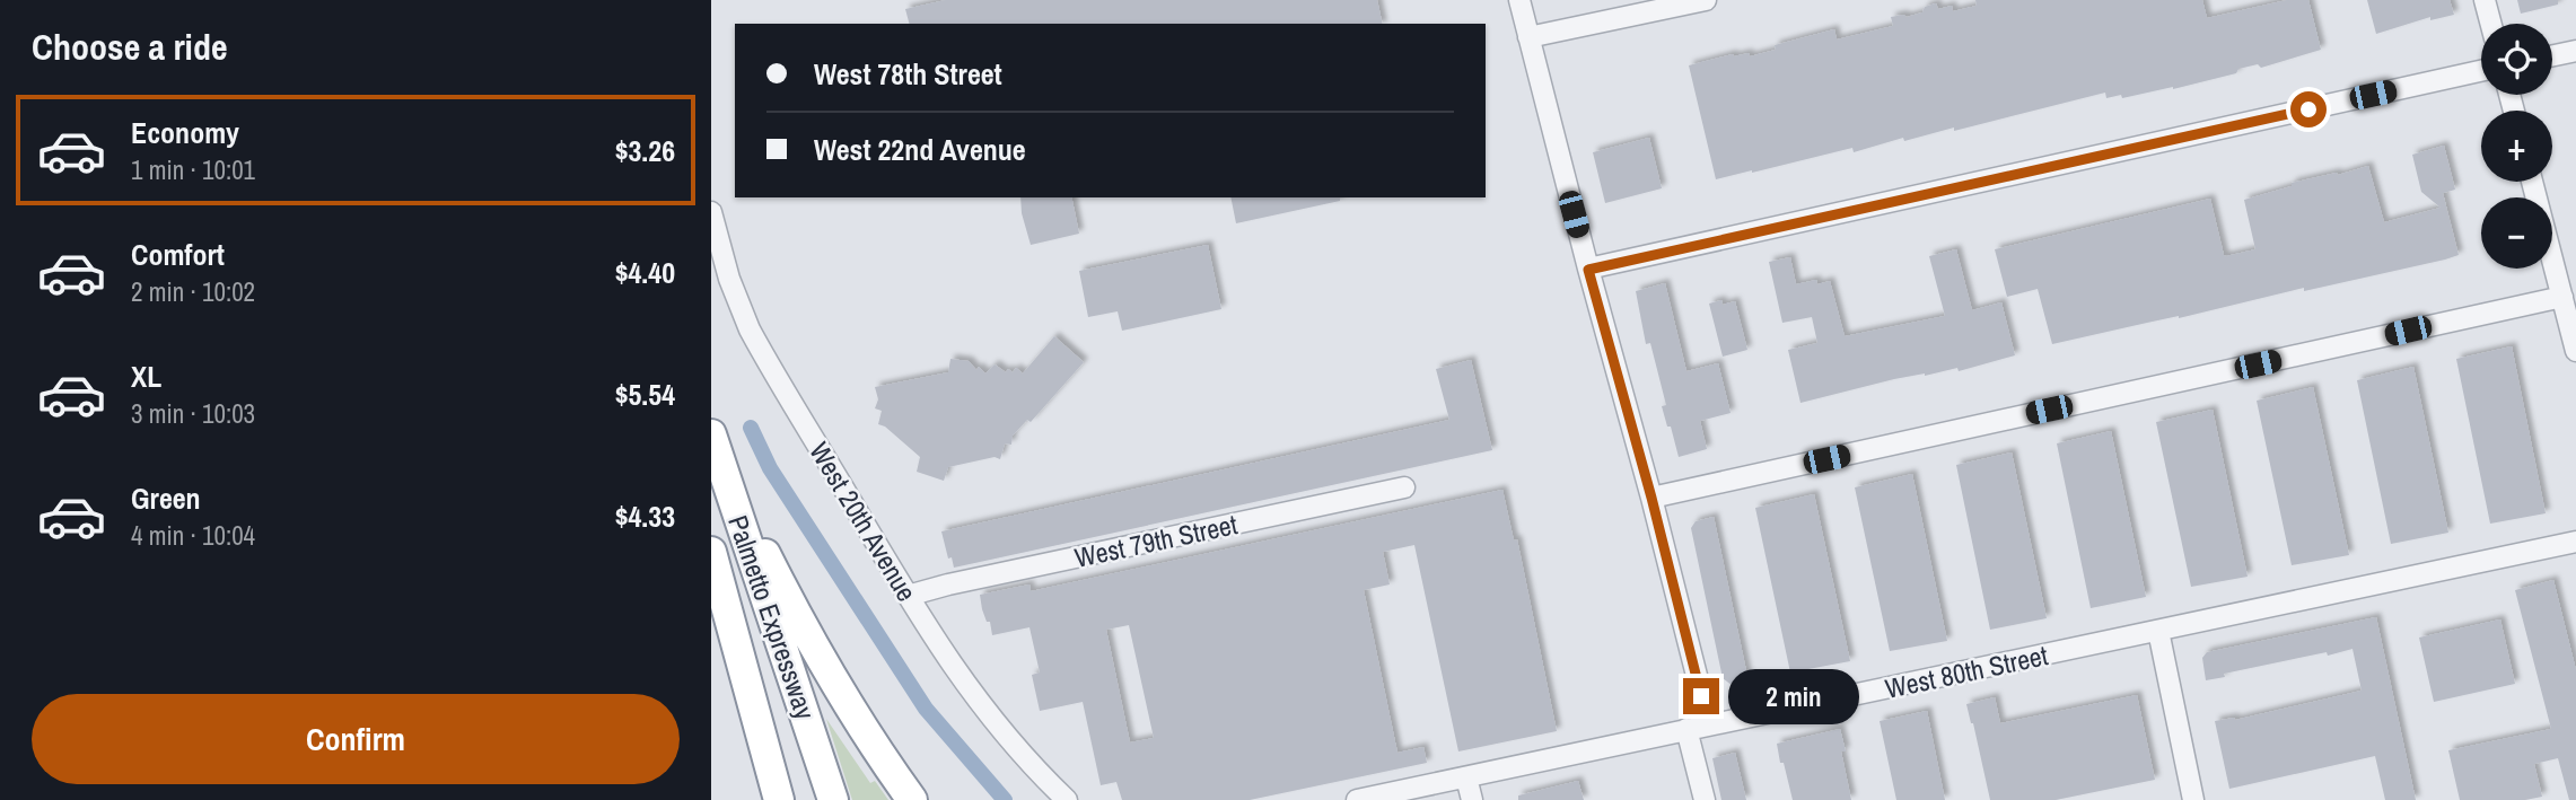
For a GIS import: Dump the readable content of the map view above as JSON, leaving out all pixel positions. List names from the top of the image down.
{
  "streets": {
    "highway": ["Palmetto Expressway"],
    "street": ["West 20th Avenue", "West 79th Street", "West 80th Street"]
  },
  "crossings": [
    ["West 20th Avenue", "West 79th Street"]
  ],
  "page": {
    "heading": "Choose a ride",
    "map_buttons": ["+", "−"],
    "banner": ["West 78th Street", "West 22nd Avenue"],
    "list": [
      {
        "name": "Economy",
        "note": "1 min · 10:01",
        "value": "$3.26"
      },
      {
        "name": "Comfort",
        "note": "2 min · 10:02",
        "value": "$4.40"
      },
      {
        "name": "XL",
        "note": "3 min · 10:03",
        "value": "$5.54"
      },
      {
        "name": "Green",
        "note": "4 min · 10:04",
        "value": "$4.33"
      }
    ],
    "bubble": "2 min",
    "buttons": "Confirm"
  }
}
